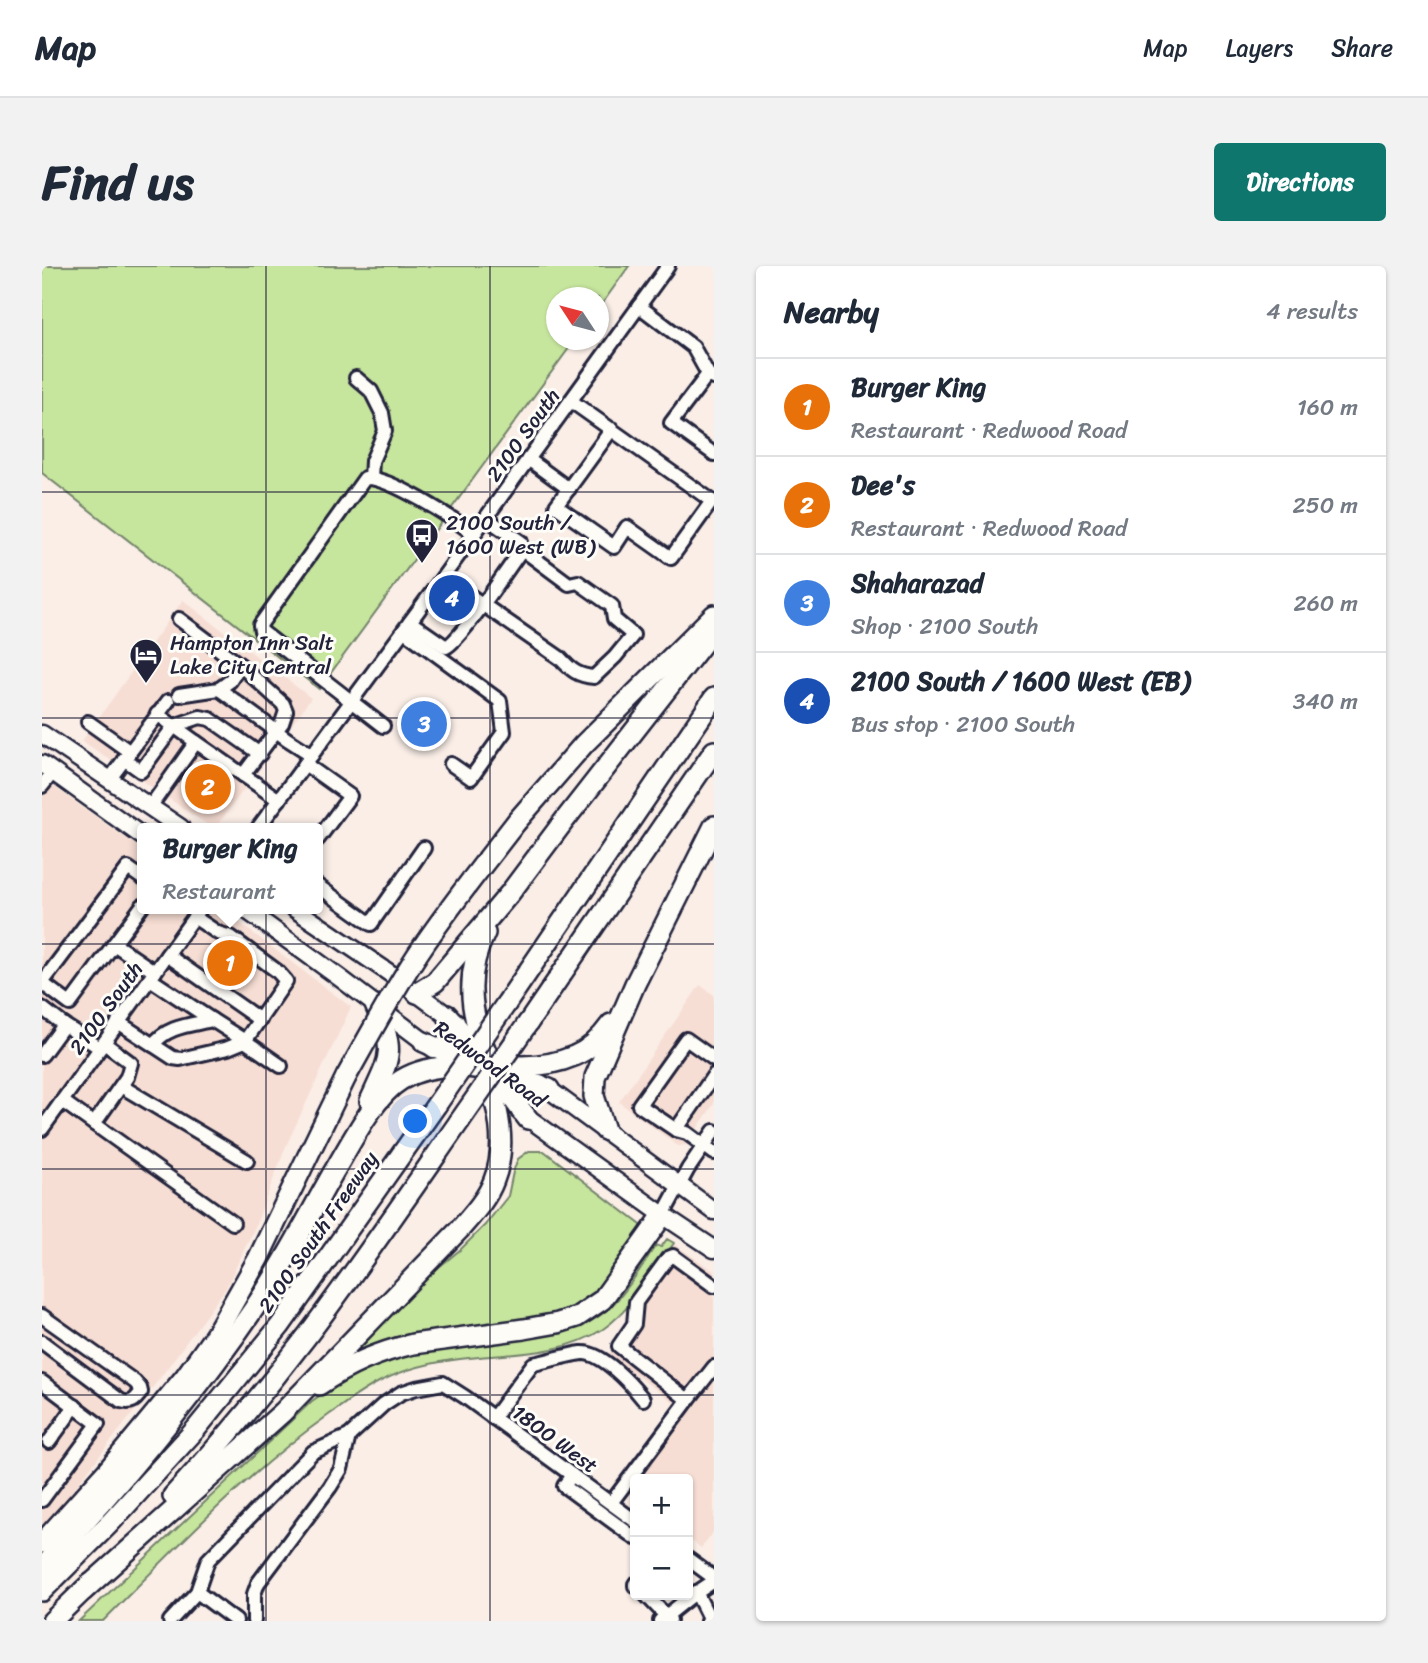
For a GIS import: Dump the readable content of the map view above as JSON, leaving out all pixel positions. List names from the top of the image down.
{
  "streets": {
    "highway": ["2100 South Freeway"],
    "main road": ["Redwood Road"],
    "street": ["2100 South", "1800 West"]
  },
  "places": {
    "bus stop": ["2100 South / 1600 West (WB)"],
    "hotel": ["Hampton Inn Salt Lake City Central"]
  },
  "north": "top left",
  "page": {
    "header": "Map",
    "nav": ["Map", "Layers", "Share"],
    "title": "Find us",
    "buttons": "Directions",
    "heading": ["Nearby", "4 results"],
    "list": [
      {
        "mark": "1",
        "name": "Burger King",
        "note": "Restaurant · Redwood Road",
        "value": "160 m"
      },
      {
        "mark": "2",
        "name": "Dee's",
        "note": "Restaurant · Redwood Road",
        "value": "250 m"
      },
      {
        "mark": "3",
        "name": "Shaharazad",
        "note": "Shop · 2100 South",
        "value": "260 m"
      },
      {
        "mark": "4",
        "name": "2100 South / 1600 West (EB)",
        "note": "Bus stop · 2100 South",
        "value": "340 m"
      }
    ],
    "pins": [
      "4",
      "3",
      "2",
      "1"
    ],
    "popup": ["Burger King", "Restaurant"],
    "map_buttons": ["+", "−"]
  }
}
